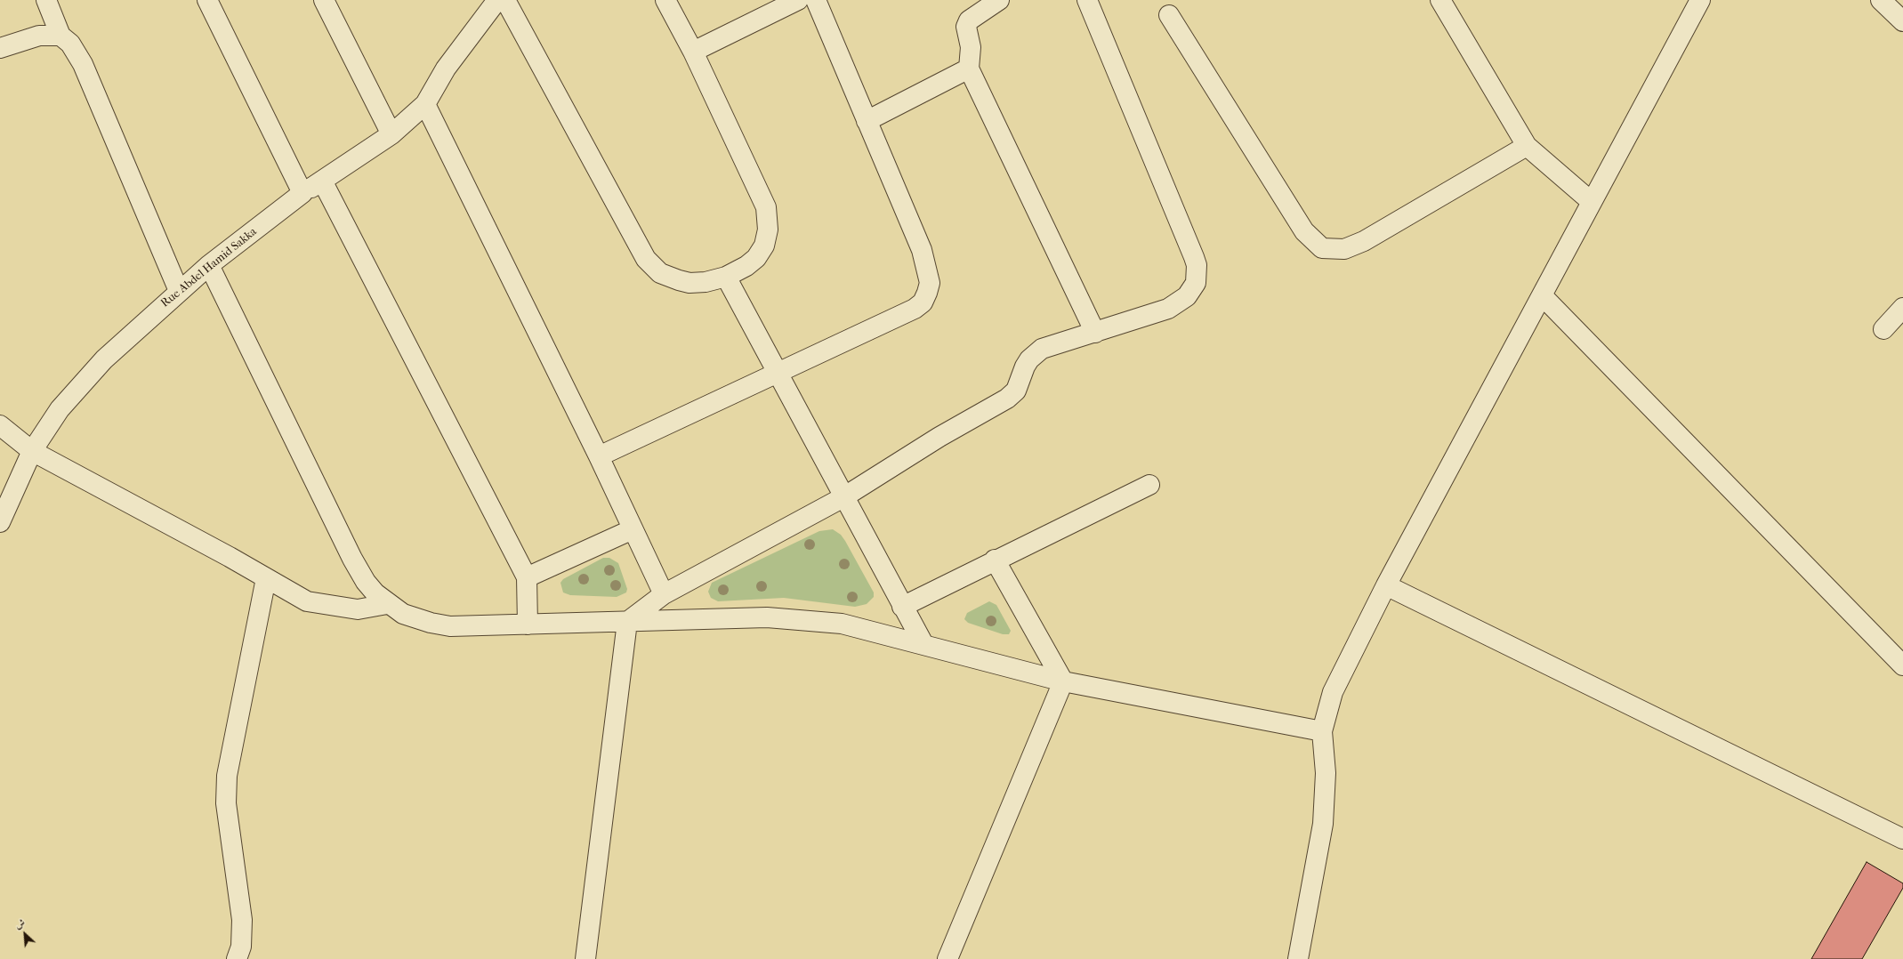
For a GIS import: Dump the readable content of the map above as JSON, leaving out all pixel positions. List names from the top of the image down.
{
  "streets": {
    "street": ["Rue Abdel Hamid Sakka"]
  },
  "north": "top left"
}
